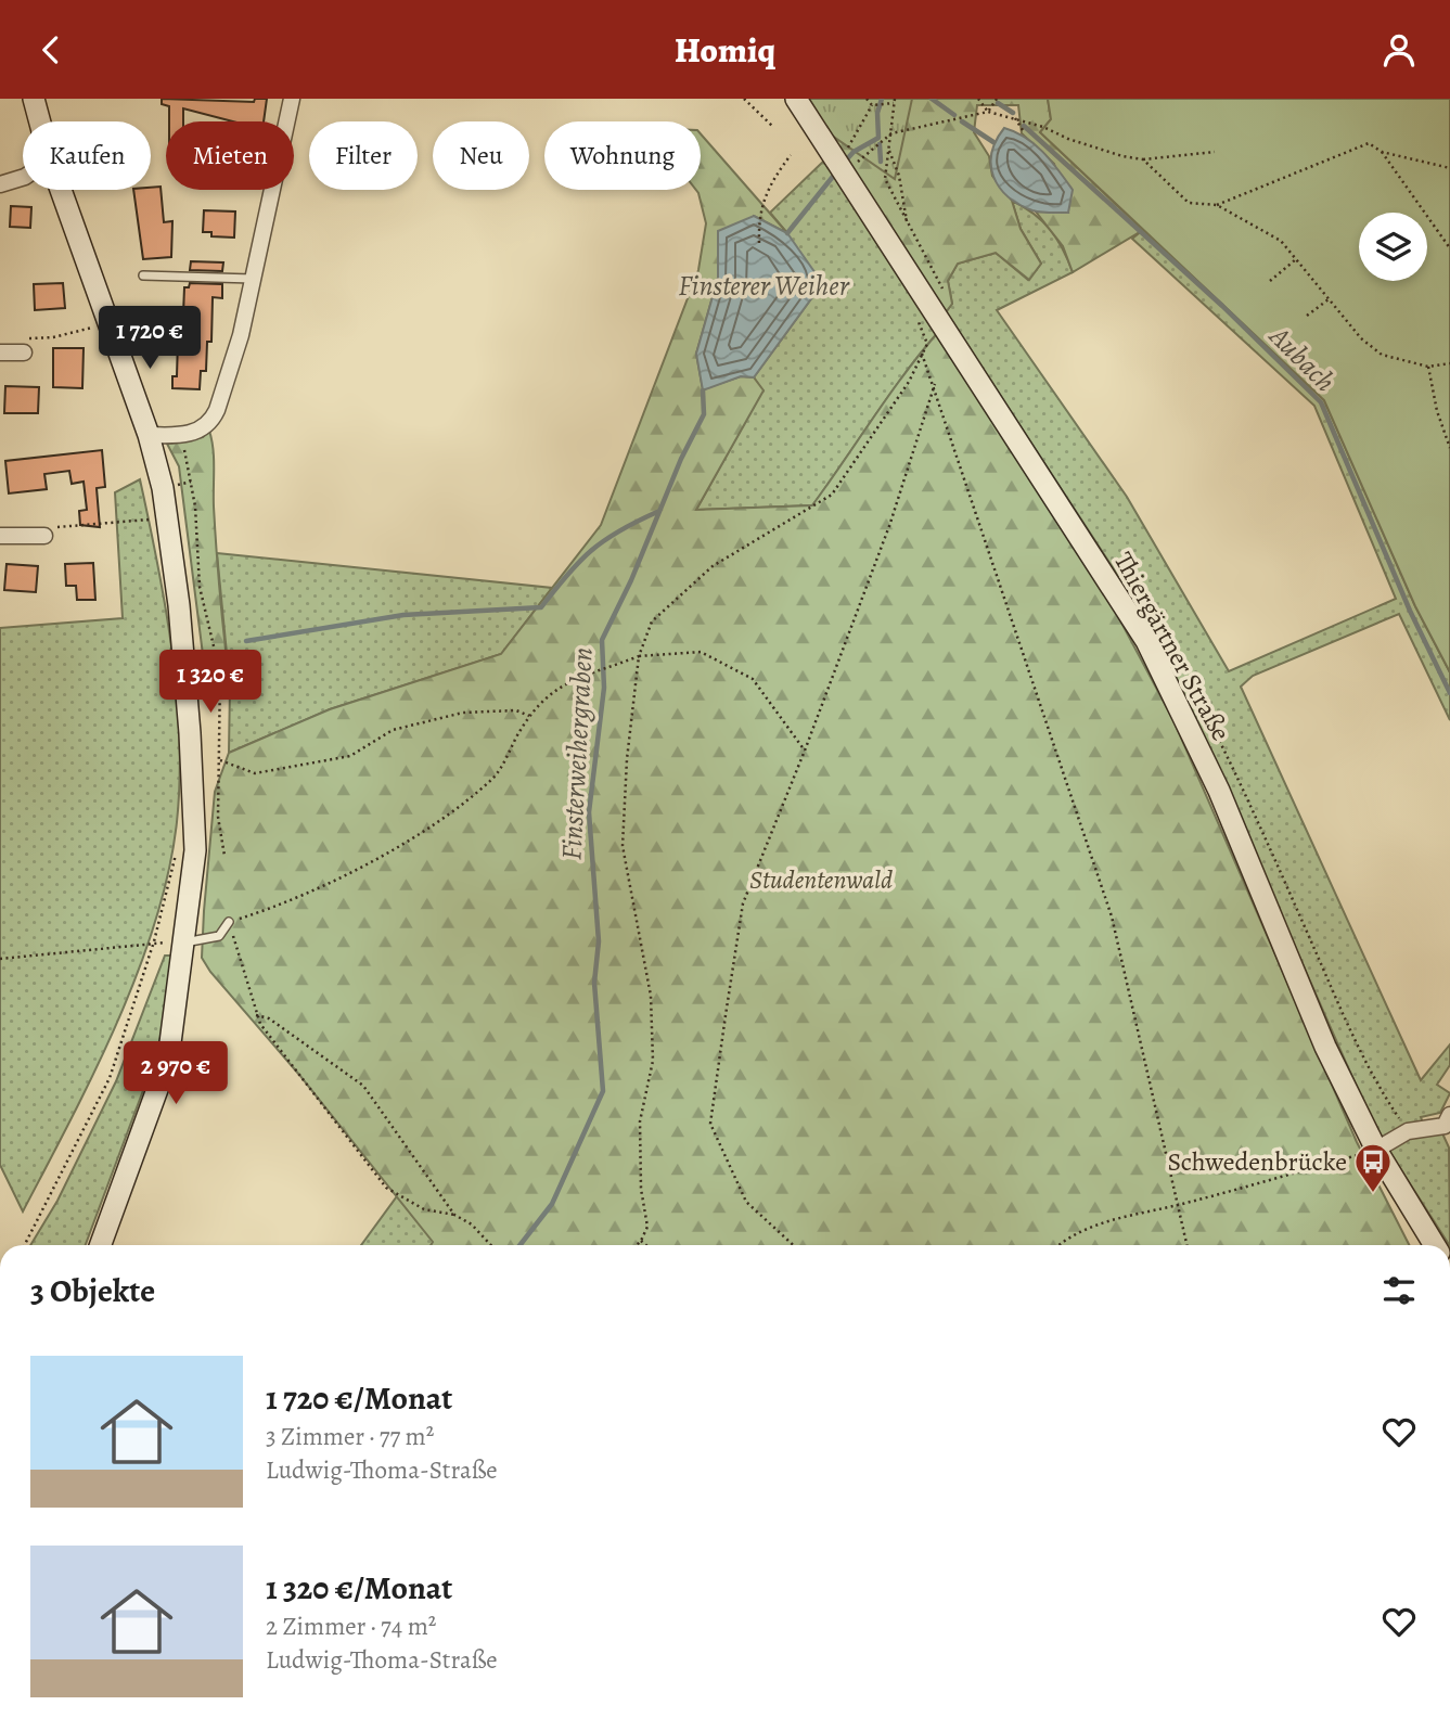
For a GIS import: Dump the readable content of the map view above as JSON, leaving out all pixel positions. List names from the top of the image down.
{
  "streets": {
    "main road": ["Thiergärtner Straße"]
  },
  "water": ["Finsterer Weiher", "Aubach", "Finsterweihergraben"],
  "parks": ["Studentenwald"],
  "places": {
    "bus stop": ["Schwedenbrücke"]
  },
  "page": {
    "header": "Homiq",
    "chip": [
      "Kaufen",
      "Mieten",
      "Filter",
      "Neu",
      "Wohnung"
    ],
    "price": ["1 720 €", "1 320 €", "2 970 €"],
    "heading": "3 Objekte",
    "list": [
      {
        "name": "1 720 €/Monat",
        "note": "3 Zimmer · 77 m² · Ludwig-Thoma-Straße"
      },
      {
        "name": "1 320 €/Monat",
        "note": "2 Zimmer · 74 m² · Ludwig-Thoma-Straße"
      }
    ]
  }
}
